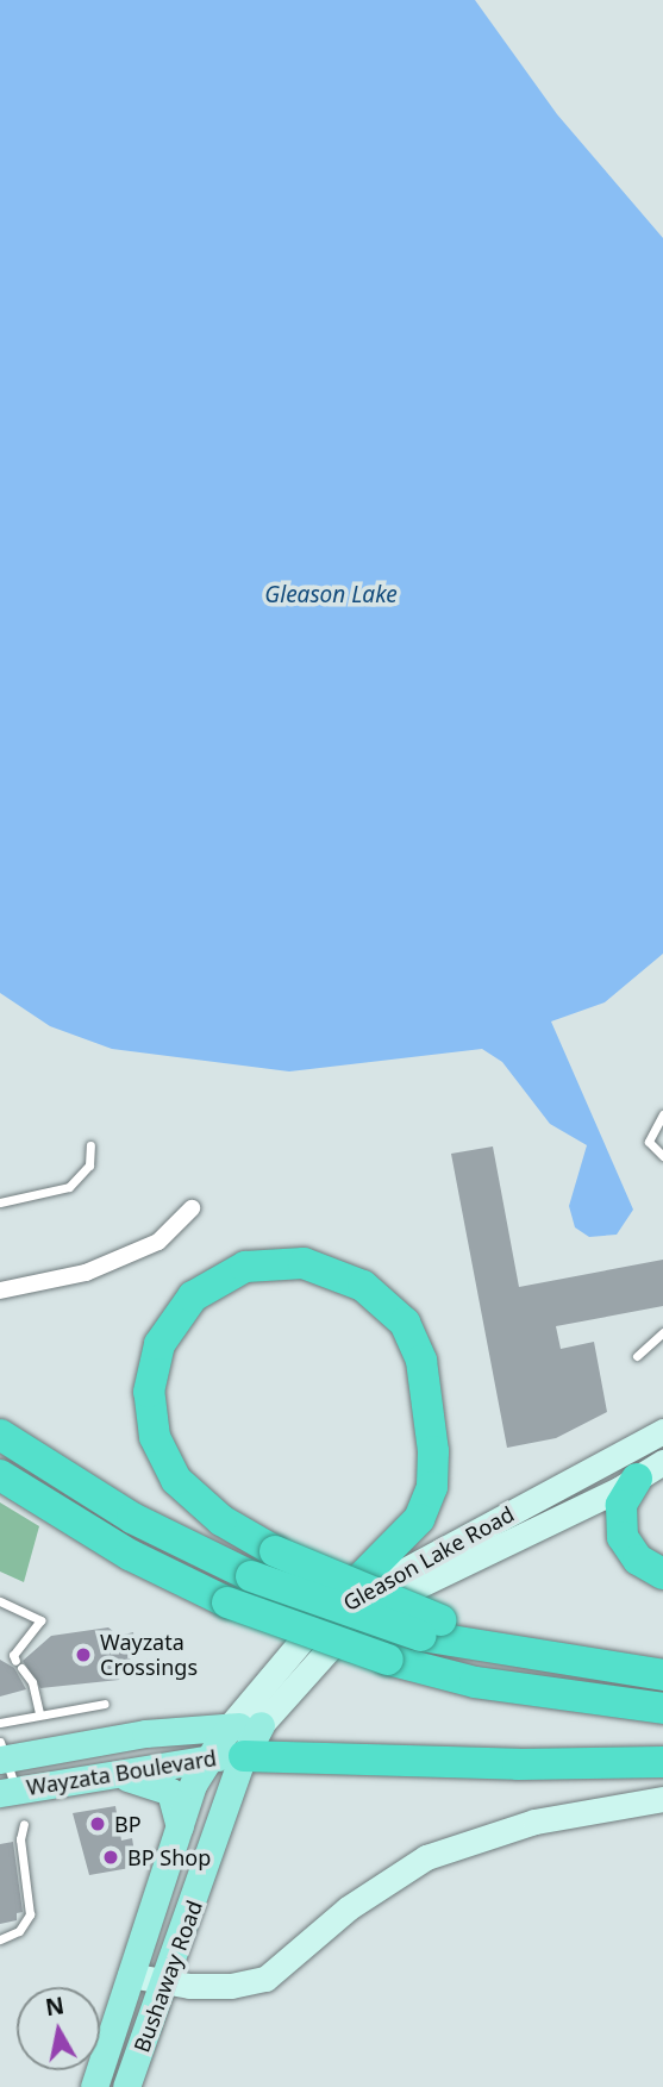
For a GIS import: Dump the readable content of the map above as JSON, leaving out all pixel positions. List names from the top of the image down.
{
  "streets": {
    "main road": ["Gleason Lake Road", "Wayzata Boulevard", "Bushaway Road"]
  },
  "crossings": [
    ["Gleason Lake Road", "Wayzata Boulevard"],
    ["Gleason Lake Road", "Bushaway Road"],
    ["Wayzata Boulevard", "Bushaway Road"]
  ],
  "water": ["Gleason Lake"],
  "places": ["Wayzata Crossings", "BP", "BP Shop"],
  "north": "top"
}
